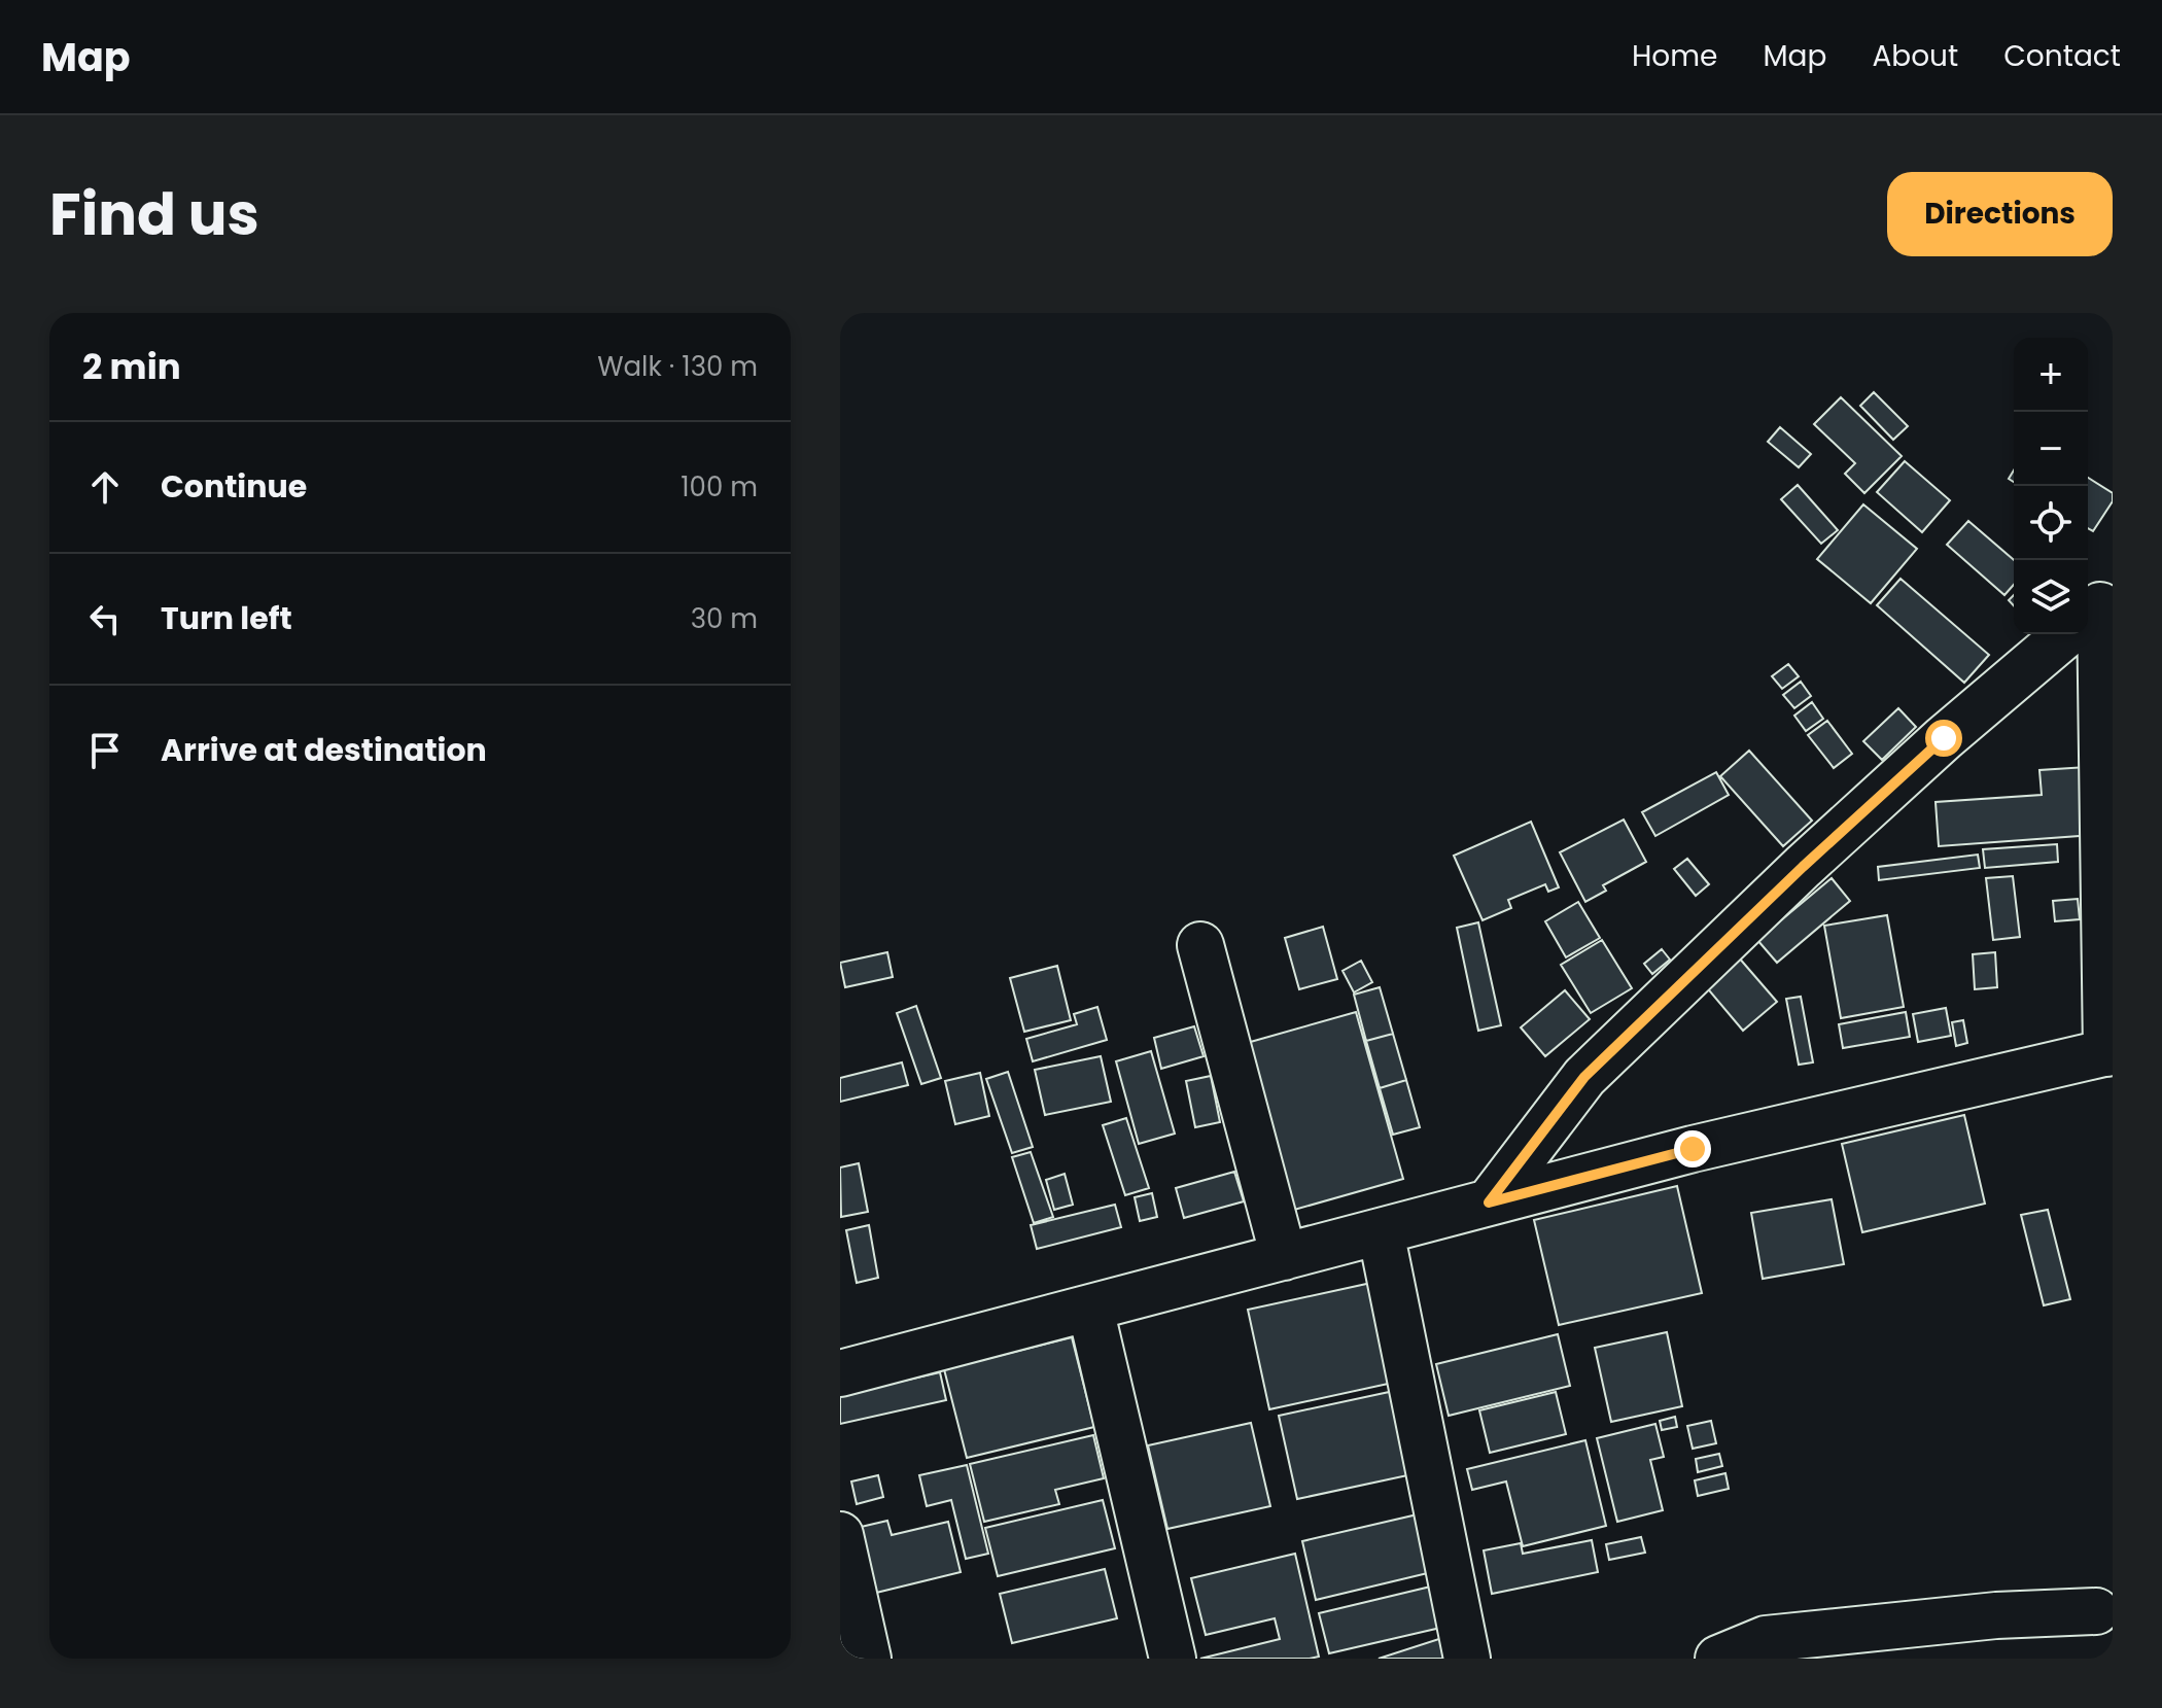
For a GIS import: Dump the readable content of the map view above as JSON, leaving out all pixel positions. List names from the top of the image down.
{
  "page": {
    "header": "Map",
    "nav": [
      "Home",
      "Map",
      "About",
      "Contact"
    ],
    "title": "Find us",
    "buttons": "Directions",
    "heading": ["2 min", "Walk · 130 m"],
    "map_buttons": ["+", "−"],
    "list": [
      ["Continue", "100 m"],
      ["Turn left", "30 m"],
      "Arrive at destination"
    ]
  }
}
